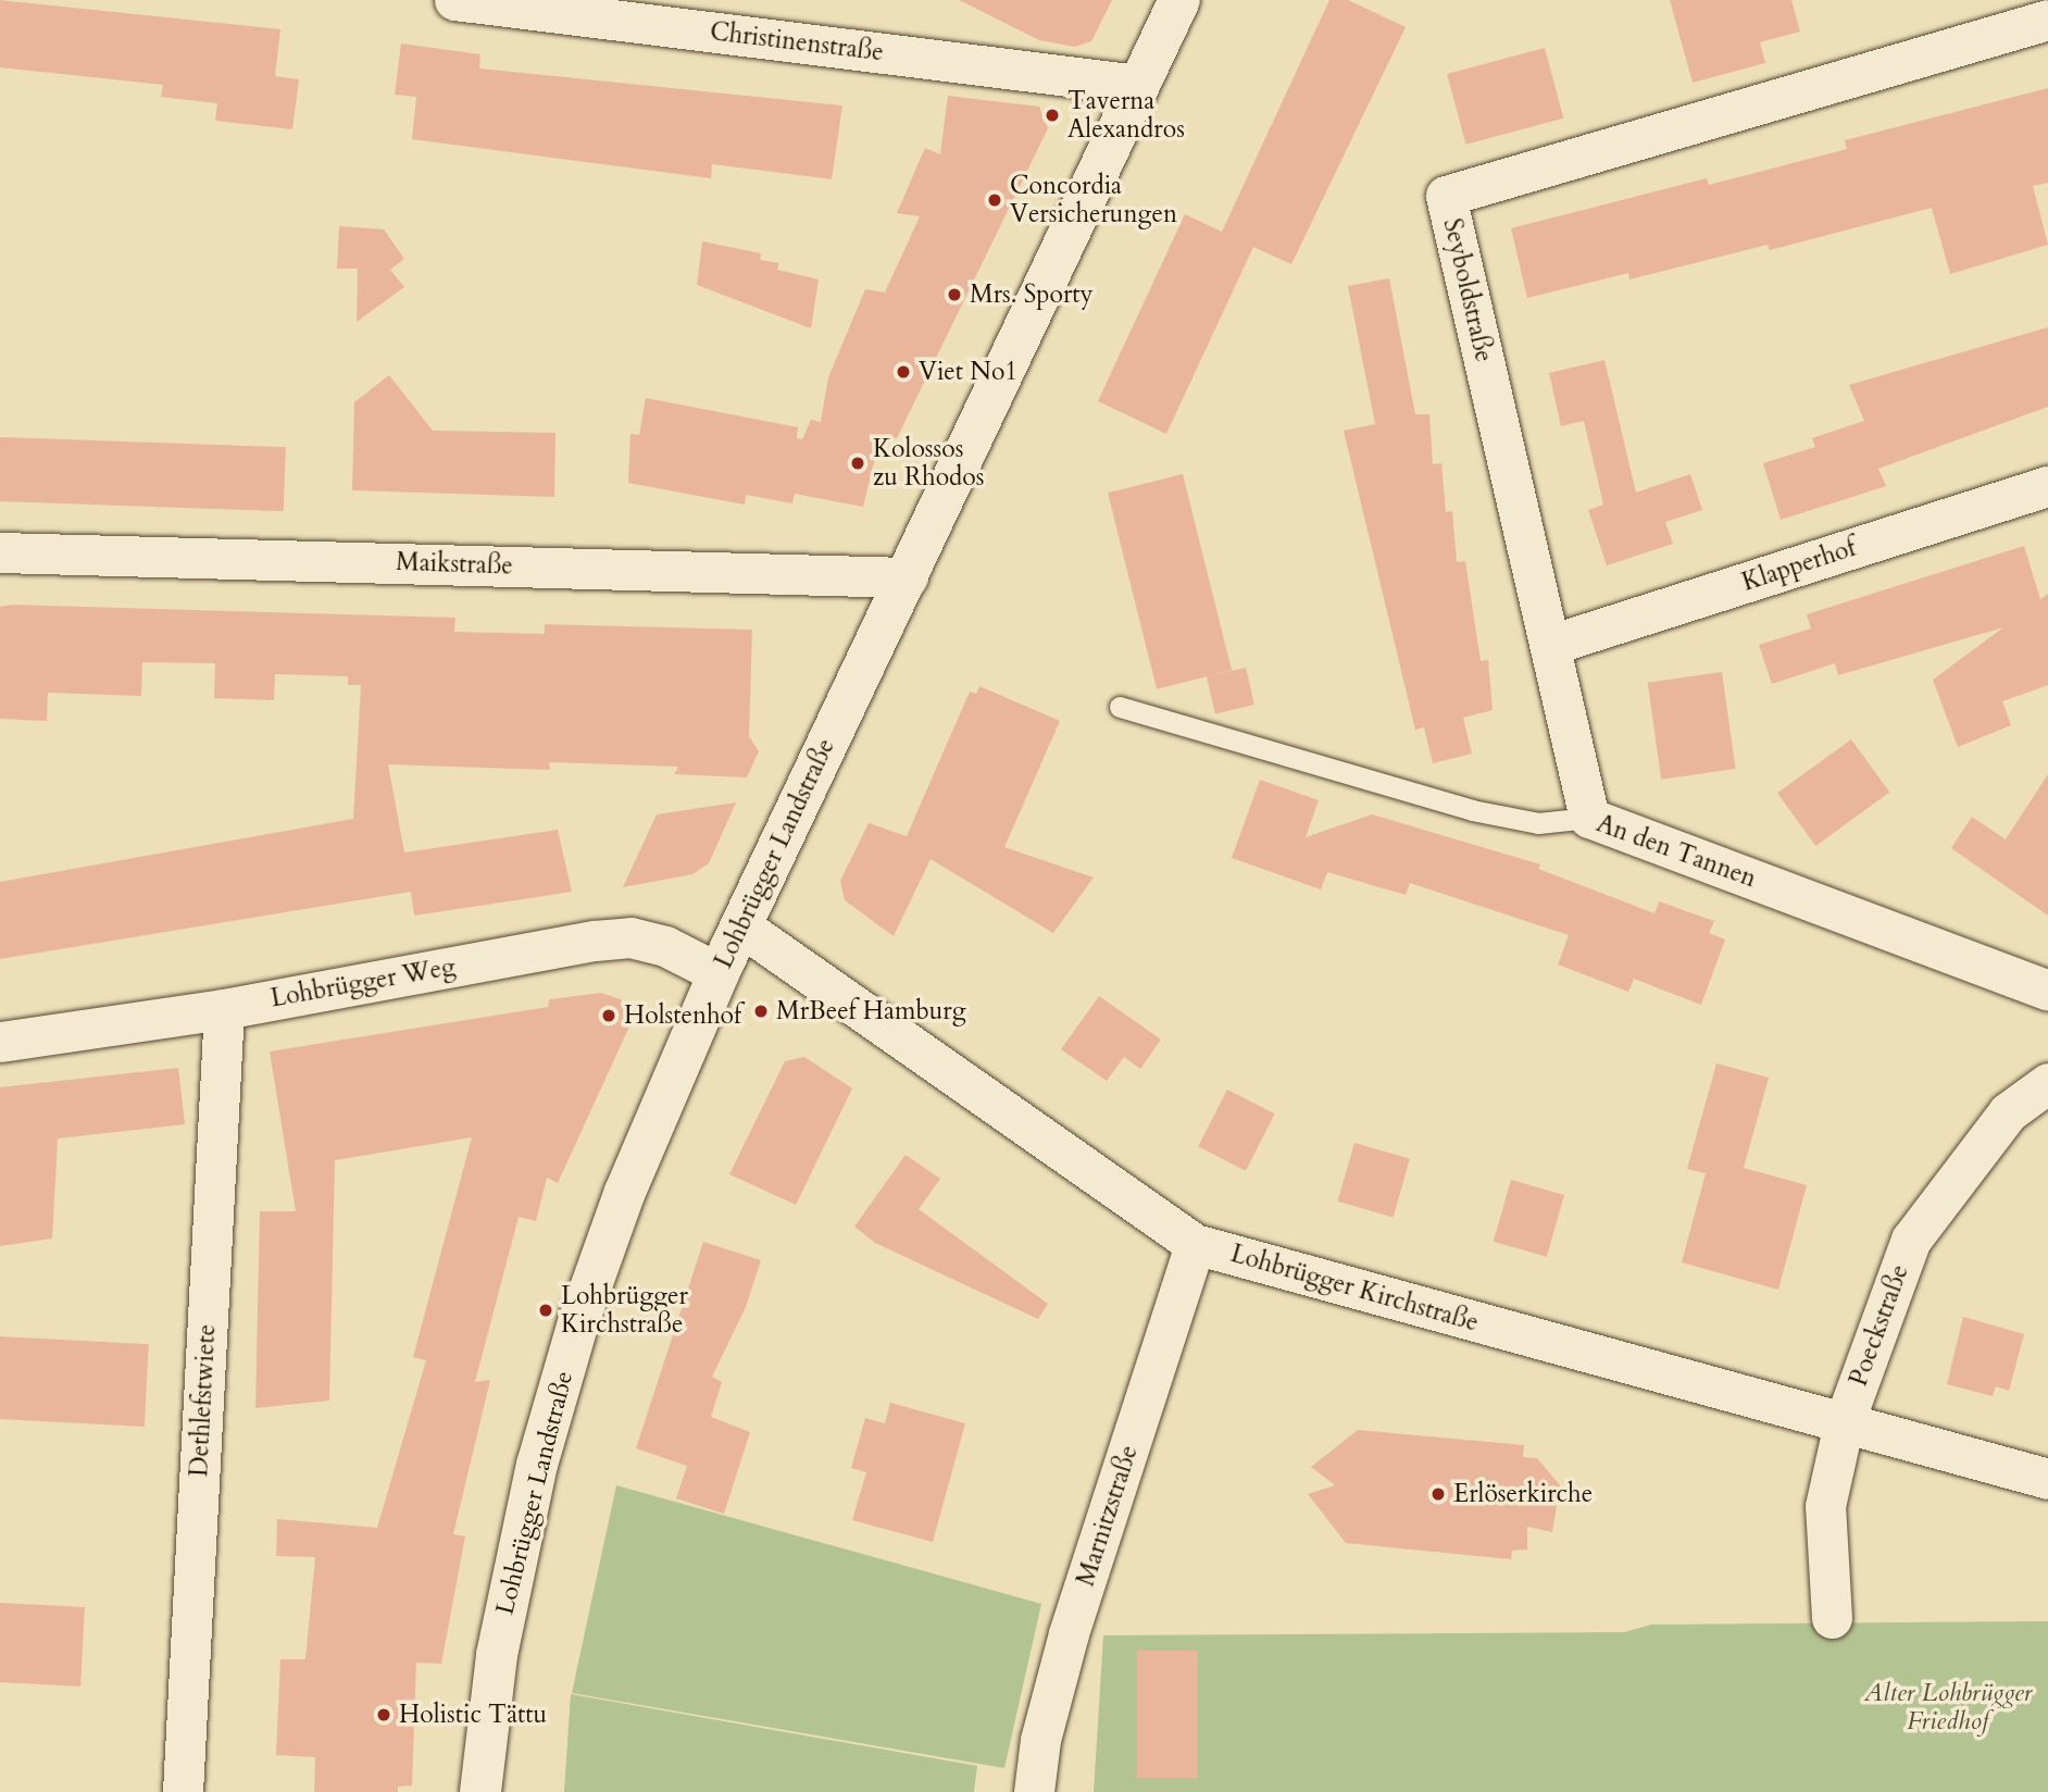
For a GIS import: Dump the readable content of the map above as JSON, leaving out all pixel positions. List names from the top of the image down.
{
  "streets": {
    "street": [
      "Christinenstraße",
      "Seyboldstraße",
      "Maikstraße",
      "Klapperhof",
      "An den Tannen",
      "Lohbrügger Landstraße",
      "Lohbrügger Weg",
      "Lohbrügger Kirchstraße",
      "Poeckstraße",
      "Dethlefstwiete",
      "Marnitzstraße"
    ]
  },
  "crossings": [
    ["Christinenstraße", "Lohbrügger Landstraße"],
    ["Seyboldstraße", "Klapperhof"],
    ["Seyboldstraße", "An den Tannen"],
    ["Maikstraße", "Lohbrügger Landstraße"],
    ["Lohbrügger Landstraße", "Lohbrügger Weg"],
    ["Lohbrügger Landstraße", "Lohbrügger Kirchstraße"],
    ["Lohbrügger Weg", "Dethlefstwiete"],
    ["Lohbrügger Kirchstraße", "Poeckstraße"],
    ["Lohbrügger Kirchstraße", "Marnitzstraße"]
  ],
  "parks": ["Alter Lohbrügger Friedhof"],
  "places": [
    "Taverna Alexandros",
    "Concordia Versicherungen",
    "Mrs. Sporty",
    "Viet No1",
    "Kolossos zu Rhodos",
    "MrBeef Hamburg",
    "Holstenhof",
    "Lohbrügger Kirchstraße",
    "Erlöserkirche",
    "Holistic Tättu"
  ]
}
